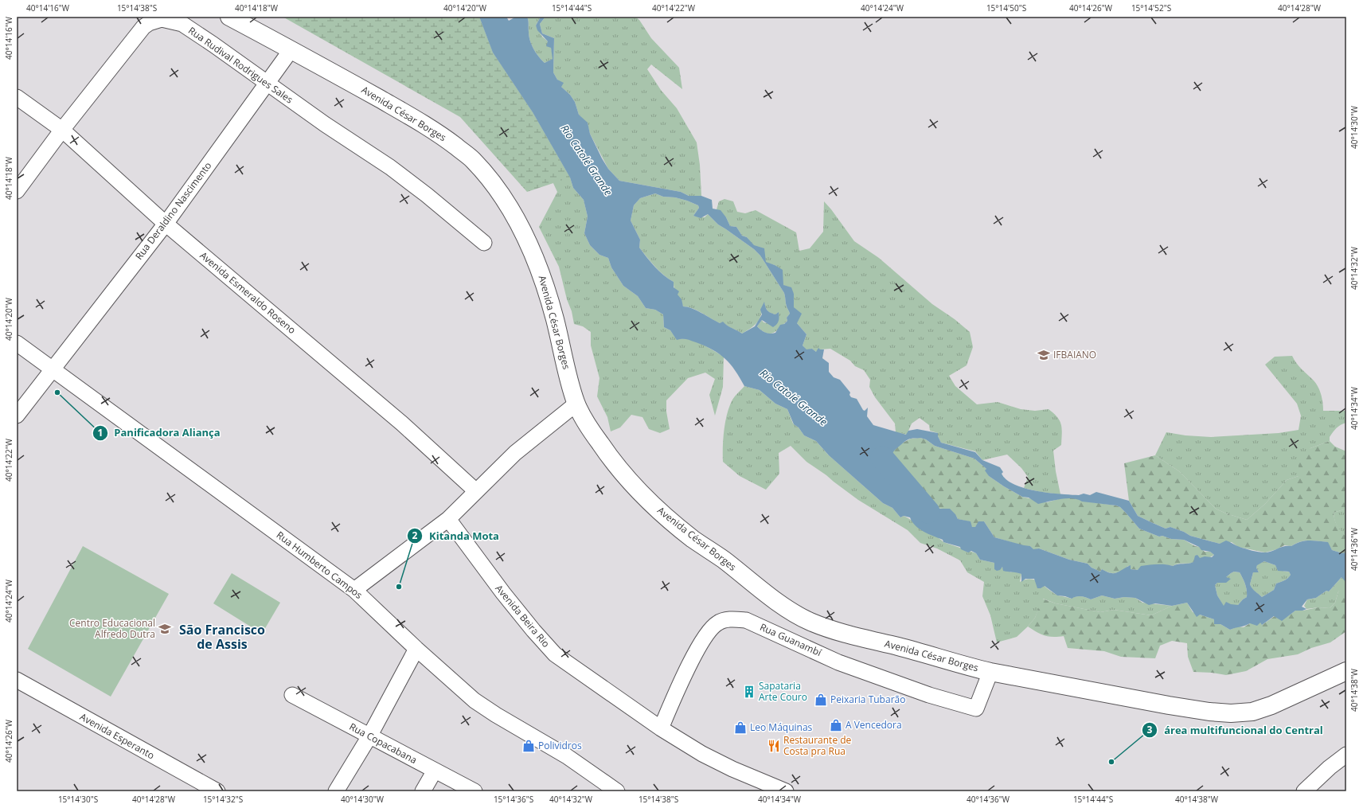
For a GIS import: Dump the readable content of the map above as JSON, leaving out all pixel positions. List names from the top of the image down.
{
  "streets": {
    "street": [
      "Rua Rudival Rodrigues Sales",
      "Avenida César Borges",
      "Rua Deraldino Nascimento",
      "Avenida Esmeraldo Roseno",
      "Rua Humberto Campos",
      "Avenida Beira Rio",
      "Rua Guanambí",
      "Avenida Esperanto",
      "Rua Copacabana"
    ]
  },
  "crossings": [
    ["Rua Rudival Rodrigues Sales", "Rua Deraldino Nascimento"],
    ["Rua Rudival Rodrigues Sales", "Avenida Esmeraldo Roseno"],
    ["Avenida César Borges", "Rua Deraldino Nascimento"],
    ["Avenida César Borges", "Rua Guanambí"],
    ["Rua Deraldino Nascimento", "Avenida Esmeraldo Roseno"],
    ["Rua Deraldino Nascimento", "Rua Humberto Campos"],
    ["Avenida Beira Rio", "Rua Guanambí"]
  ],
  "districts": ["São Francisco de Assis"],
  "water": ["Rio Catolé Grande"],
  "places": {
    "school or university": ["IFBAIANO", "Centro Educacional Alfredo Dutra"],
    "other": ["Panificadora Aliança", "Kitanda Mota", "área multifuncional do Central"],
    "building": ["Sapataria Arte Couro"],
    "shop": [
      "Peixaria Tubarão",
      "A Vencedora",
      "Leo Máquinas",
      "Polividros"
    ],
    "restaurant": ["Restaurante de Costa pra Rua"]
  },
  "coordinates": [
    "40°14'16\"W",
    "15°14'38\"S",
    "40°14'18\"W",
    "40°14'20\"W",
    "15°14'44\"S",
    "40°14'22\"W",
    "40°14'24\"W",
    "15°14'50\"S",
    "40°14'26\"W",
    "15°14'52\"S",
    "40°14'28\"W",
    "40°14'30\"W",
    "40°14'32\"W",
    "40°14'34\"W",
    "40°14'36\"W",
    "40°14'38\"W",
    "15°14'30\"S",
    "15°14'32\"S",
    "15°14'36\"S"
  ]
}
